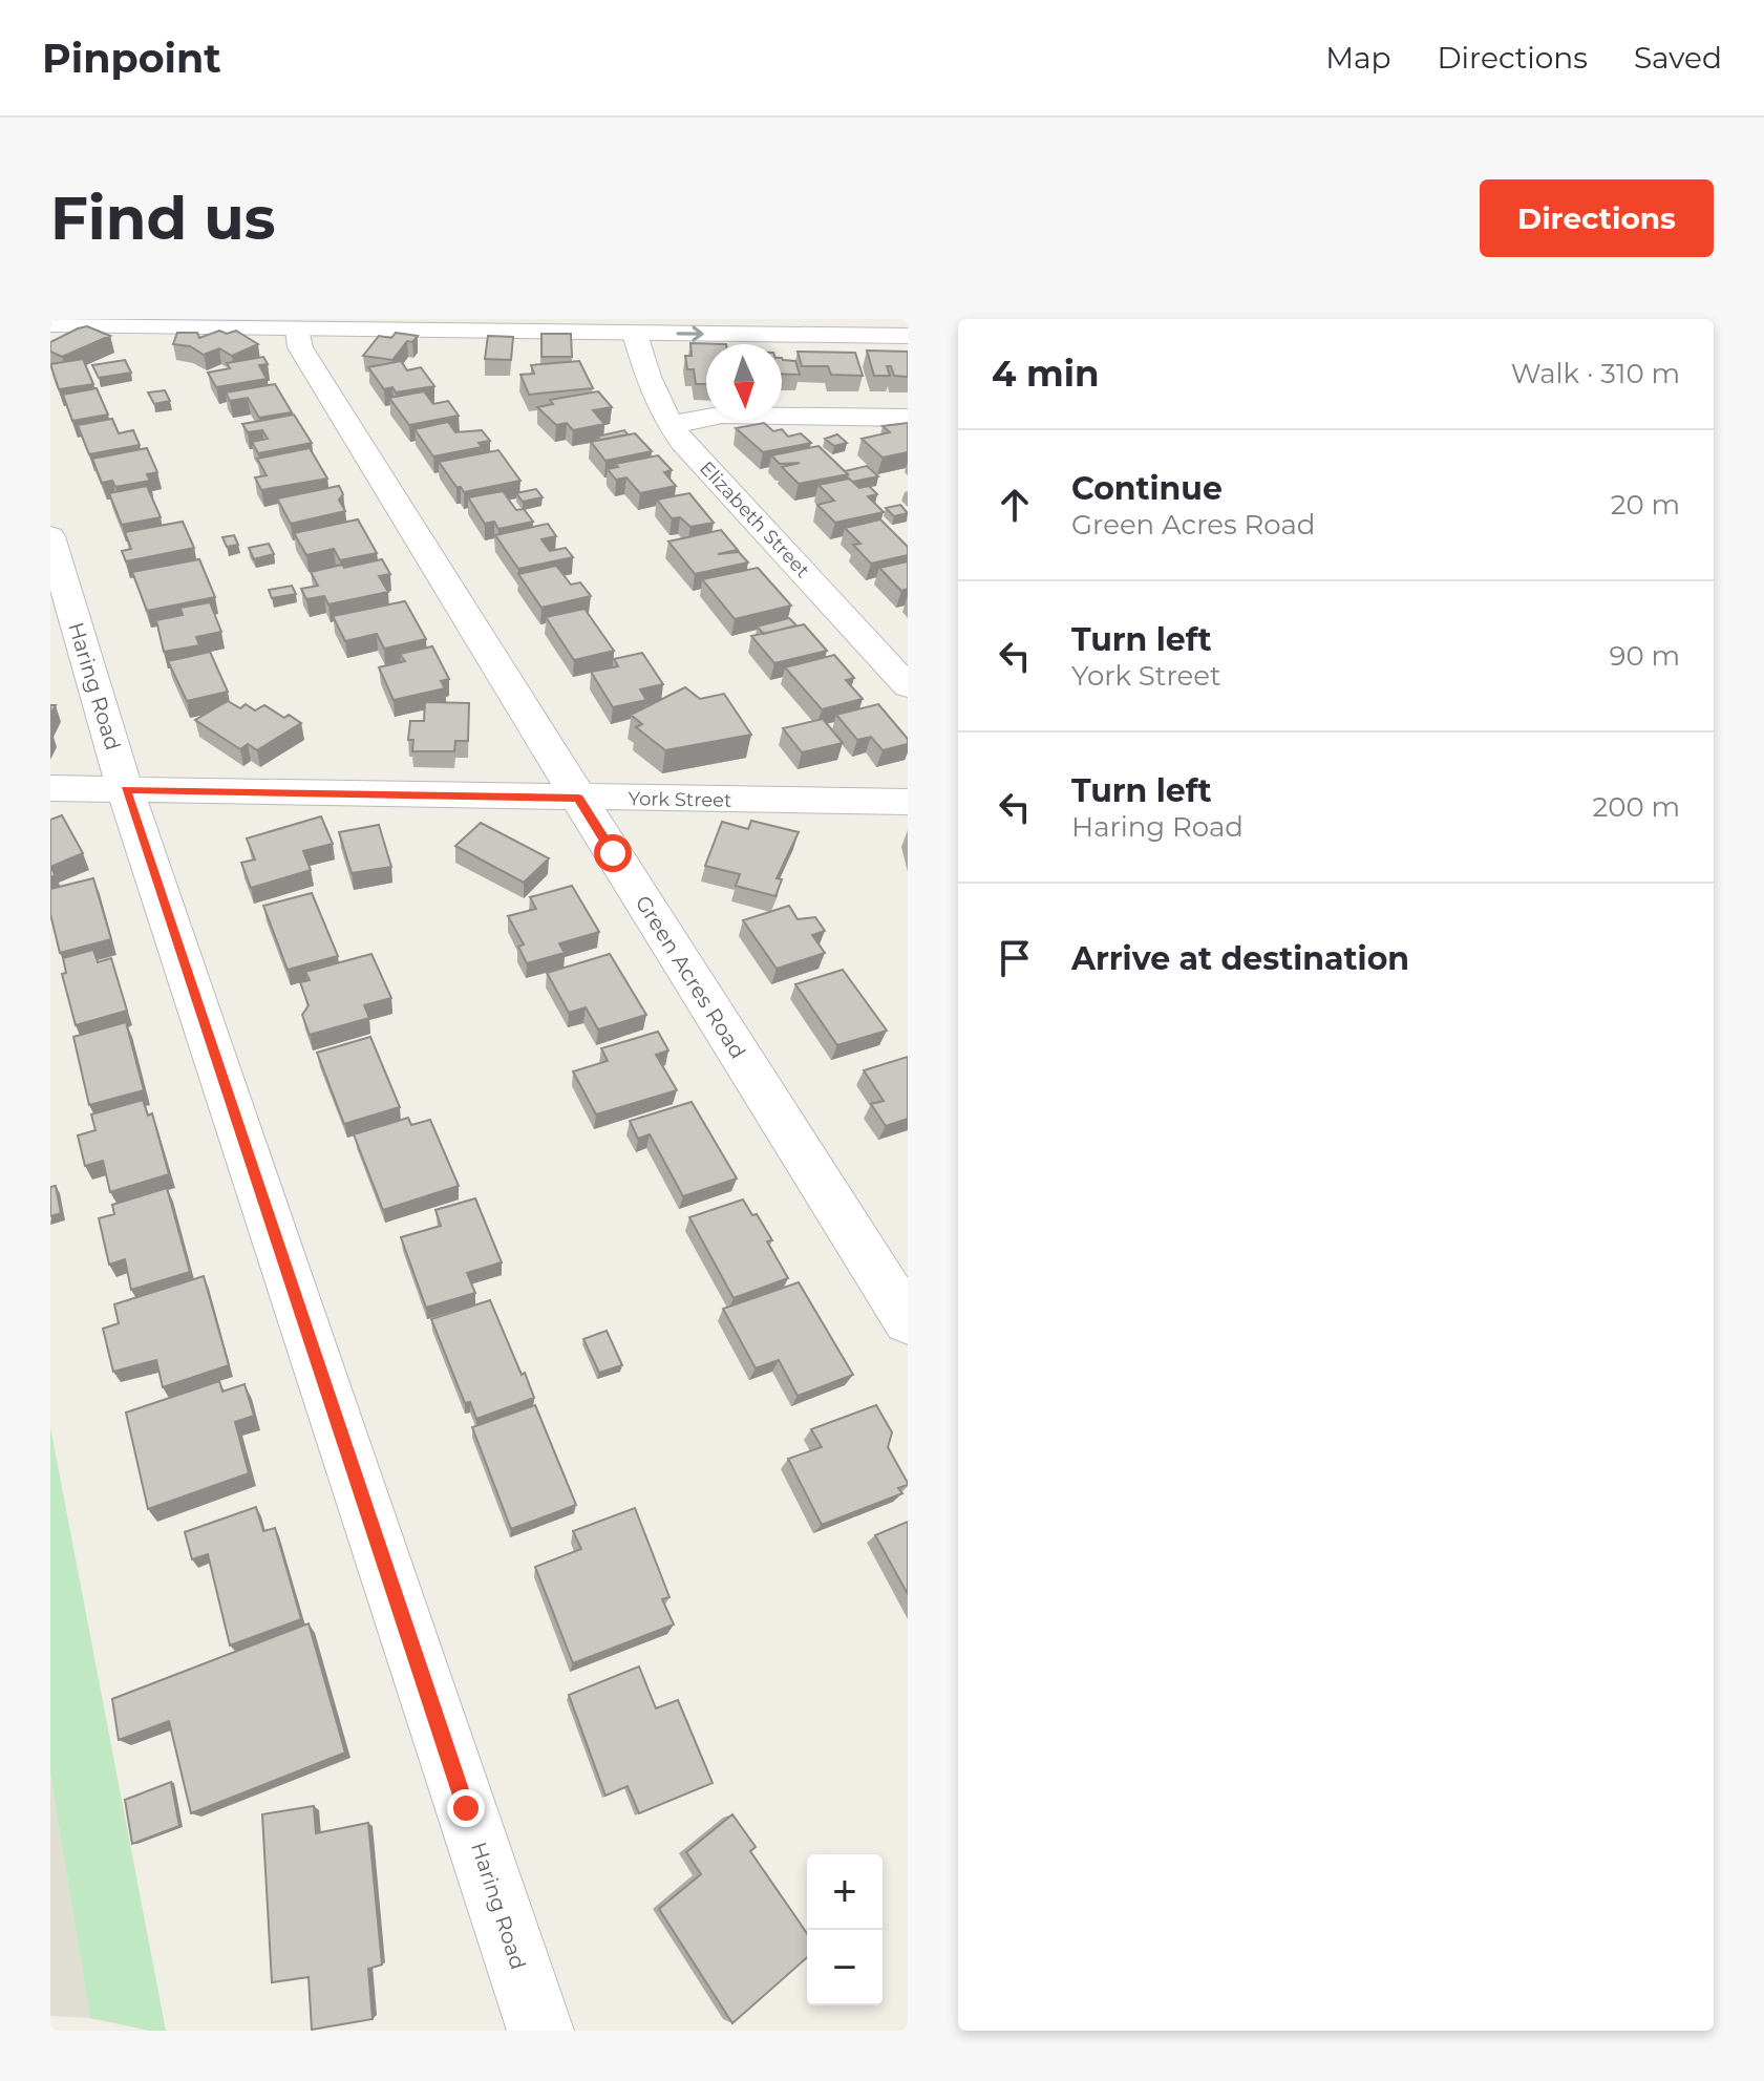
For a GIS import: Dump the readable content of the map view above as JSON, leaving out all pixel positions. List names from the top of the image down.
{
  "streets": {
    "street": [
      "Elizabeth Street",
      "Haring Road",
      "York Street",
      "Green Acres Road"
    ]
  },
  "crossings": [
    ["Haring Road", "York Street"],
    ["York Street", "Green Acres Road"]
  ],
  "north": "bottom",
  "page": {
    "header": "Pinpoint",
    "nav": ["Map", "Directions", "Saved"],
    "buttons": "Directions",
    "title": "Find us",
    "heading": ["4 min", "Walk · 310 m"],
    "list": [
      ["Continue", "Green Acres Road", "20 m"],
      ["Turn left", "York Street", "90 m"],
      ["Turn left", "Haring Road", "200 m"],
      "Arrive at destination"
    ],
    "map_buttons": ["+", "−"]
  }
}
